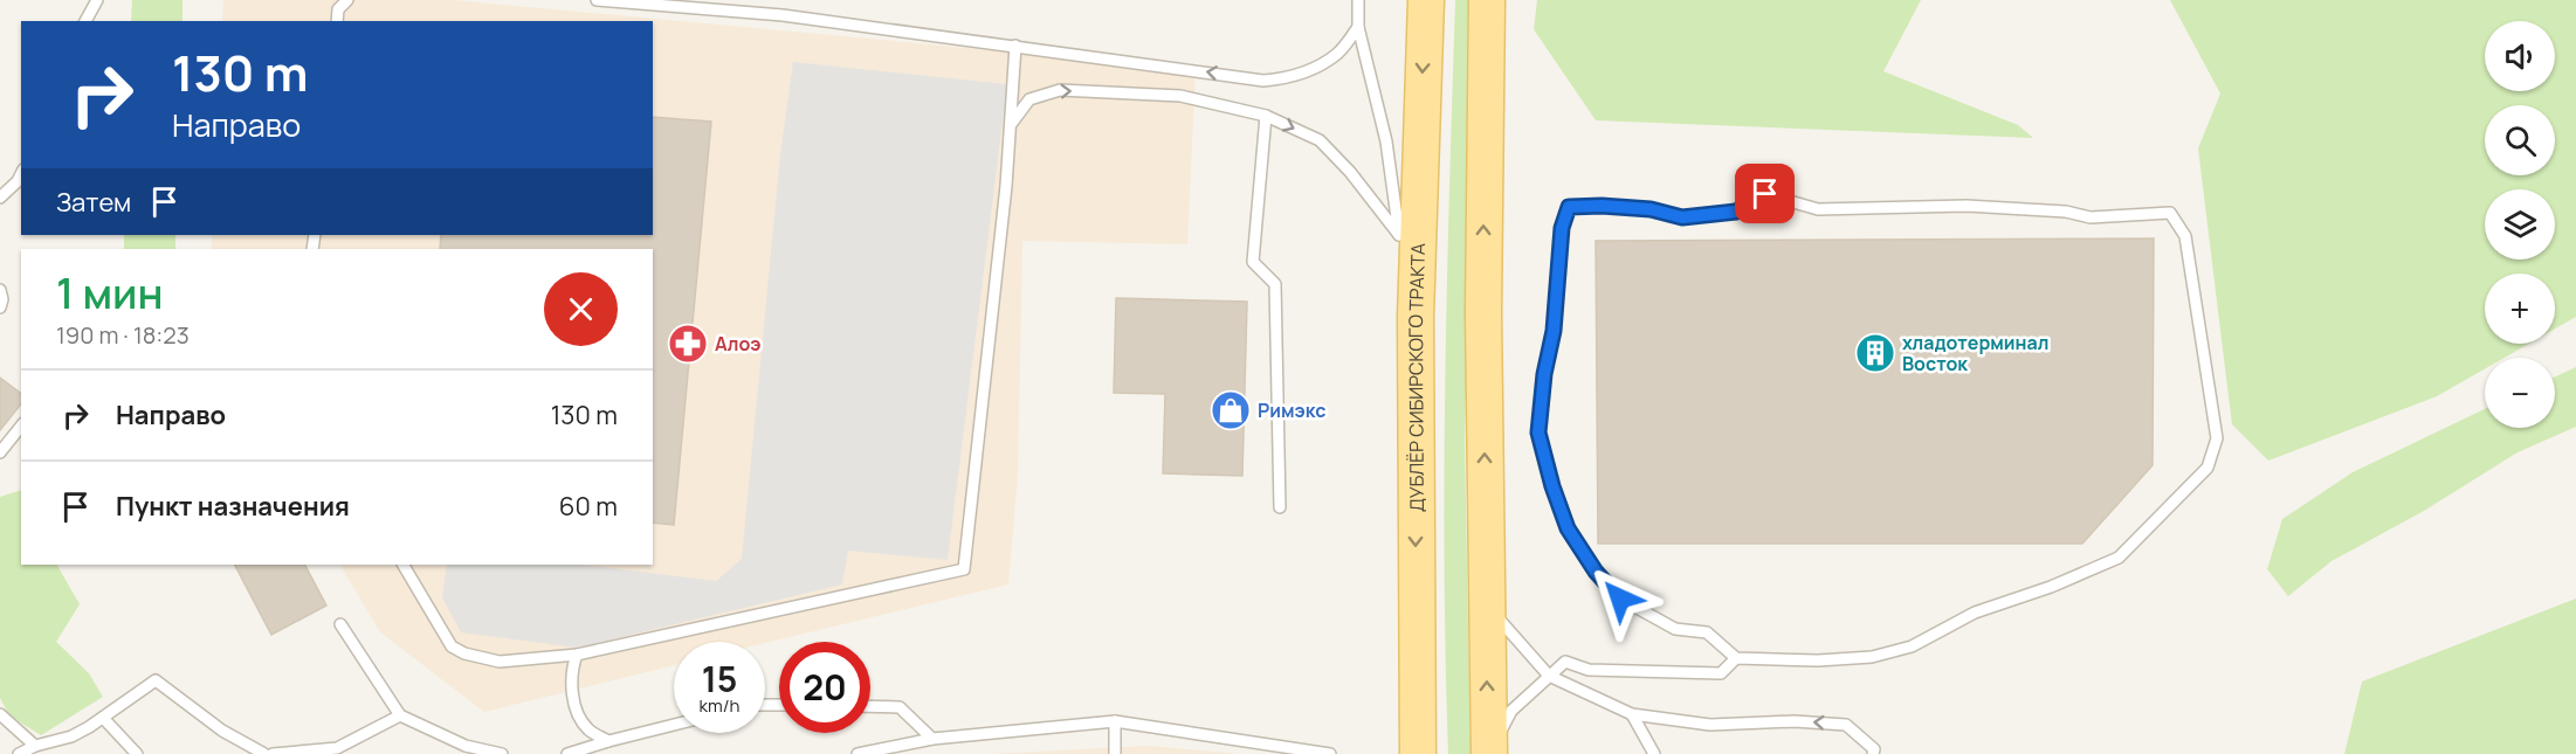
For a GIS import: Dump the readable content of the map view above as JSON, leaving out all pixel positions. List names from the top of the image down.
{
  "streets": {
    "main road": ["ДУБЛЁР СИБИРСКОГО ТРАКТА"]
  },
  "places": {
    "pharmacy": ["Алоэ"],
    "building": ["хладотерминал Восток"],
    "shop": ["Римэкс"]
  },
  "page": {
    "map_buttons": ["+", "−"],
    "turn": ["130 m", "Направо"],
    "then": "Затем",
    "heading": ["1 мин", "190 m · 18:23"],
    "list": [
      {
        "name": "Направо",
        "value": "130 m"
      },
      {
        "name": "Пункт назначения",
        "value": "60 m"
      }
    ],
    "speed": "15 km/h",
    "limit": "20"
  }
}
